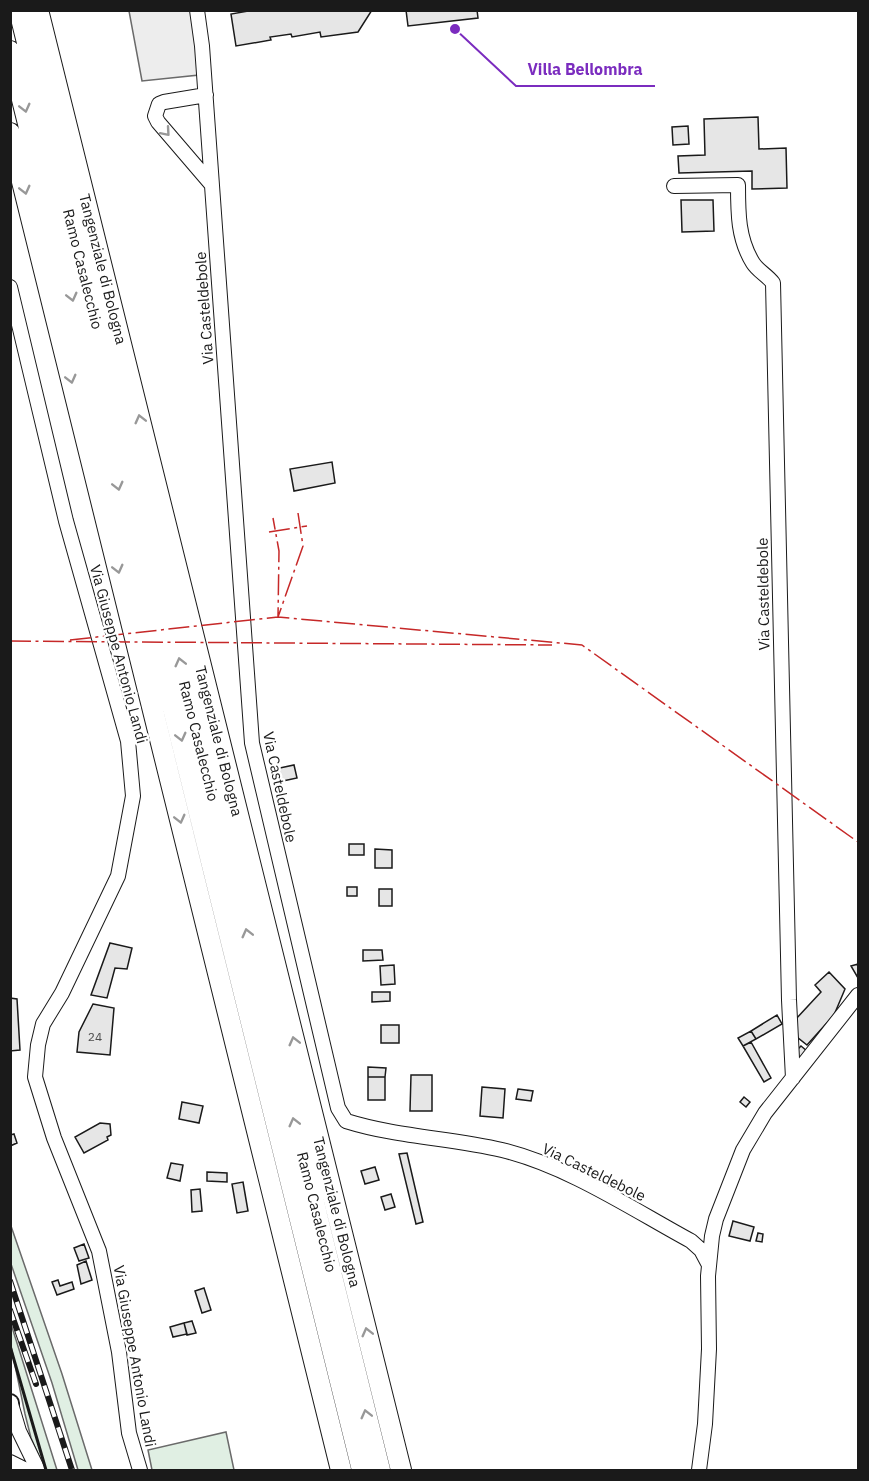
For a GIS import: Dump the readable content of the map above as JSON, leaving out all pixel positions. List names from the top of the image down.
{
  "streets": {
    "highway": ["Ramo Casalecchio", "Tangenziale di Bologna"],
    "street": ["Via Casteldebole", "Via Giuseppe Antonio Landi"]
  },
  "places": ["Villa Bellombra"],
  "house_numbers": ["24"]
}
